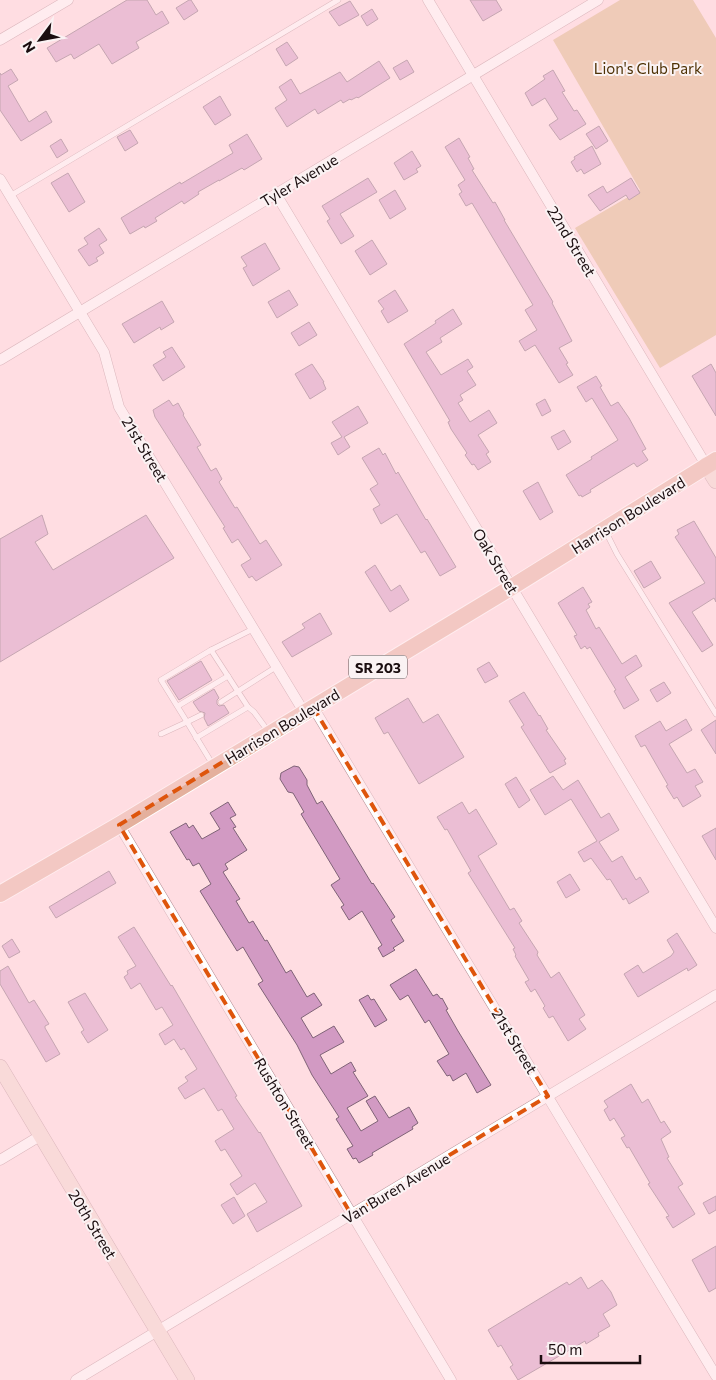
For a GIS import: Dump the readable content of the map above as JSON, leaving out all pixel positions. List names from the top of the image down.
{
  "streets": {
    "main road": [
      "22nd Street",
      "Harrison Boulevard",
      "SR 203",
      "20th Street"
    ],
    "street": [
      "Tyler Avenue",
      "21st Street",
      "Oak Street",
      "Rushton Street",
      "Van Buren Avenue"
    ]
  },
  "crossings": [
    ["Tyler Avenue", "22nd Street"],
    ["Tyler Avenue", "21st Street"],
    ["Tyler Avenue", "Oak Street"],
    ["22nd Street", "Harrison Boulevard"],
    ["21st Street", "Harrison Boulevard"],
    ["21st Street", "Van Buren Avenue"],
    ["Harrison Boulevard", "Oak Street"],
    ["Harrison Boulevard", "Rushton Street"],
    ["Rushton Street", "Van Buren Avenue"],
    ["Van Buren Avenue", "20th Street"]
  ],
  "parks": ["Lion's Club Park"],
  "scale_bar": "50 m",
  "north": "bottom left"
}
